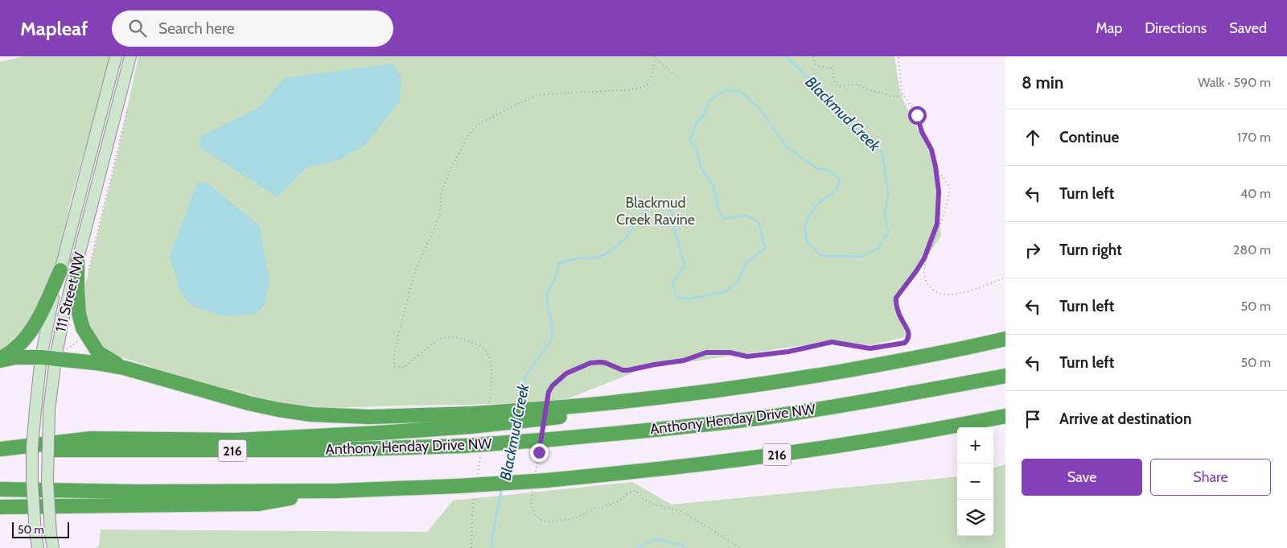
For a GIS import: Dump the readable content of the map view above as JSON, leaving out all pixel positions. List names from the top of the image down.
{
  "streets": {
    "highway": ["Anthony Henday Drive NW", "216"],
    "main road": ["111 Street NW"]
  },
  "water": ["Blackmud Creek"],
  "parks": ["Blackmud Creek Ravine"],
  "scale_bar": "50 m",
  "page": {
    "header": "Mapleaf",
    "search": "Search here",
    "nav": ["Map", "Directions", "Saved"],
    "heading": ["8 min", "Walk · 590 m"],
    "list": [
      ["Continue", "170 m"],
      ["Turn left", "40 m"],
      ["Turn right", "280 m"],
      ["Turn left", "50 m"],
      ["Turn left", "50 m"],
      "Arrive at destination"
    ],
    "map_buttons": ["+", "−"],
    "buttons": ["Save", "Share"],
    "scale": "50 m"
  }
}
